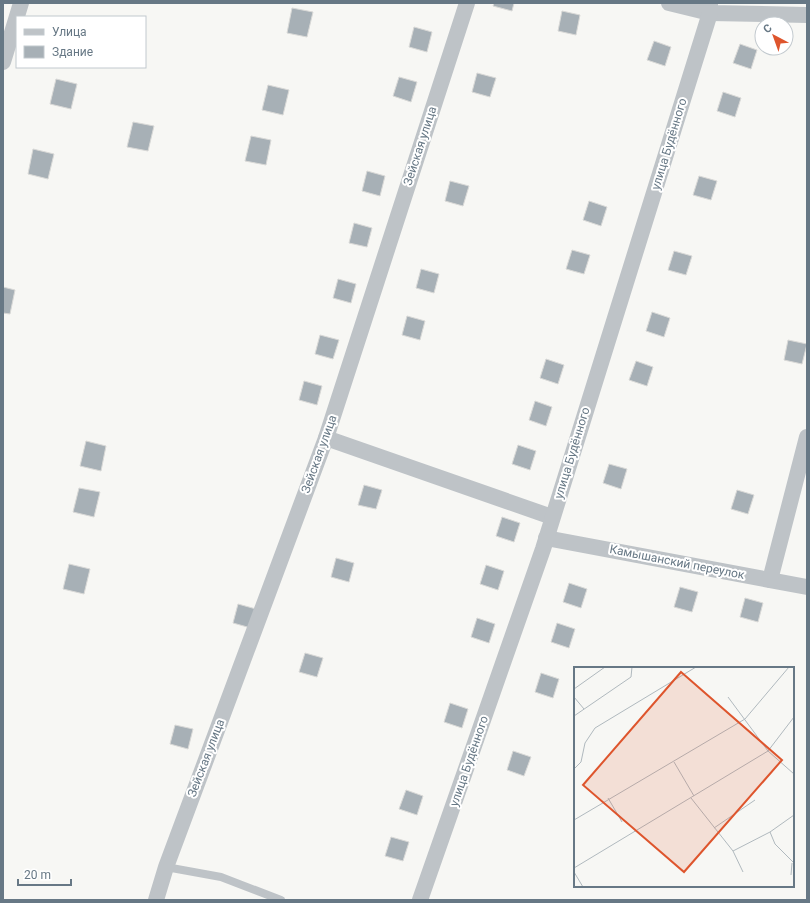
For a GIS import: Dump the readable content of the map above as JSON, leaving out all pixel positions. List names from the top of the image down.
{
  "streets": {
    "street": ["улица Будённого", "Зейская улица", "Камышанский переулок"]
  },
  "crossings": [
    ["улица Будённого", "Камышанский переулок"]
  ],
  "legend": ["Улица", "Здание"],
  "scale_bar": "20 m",
  "north": "top left"
}
